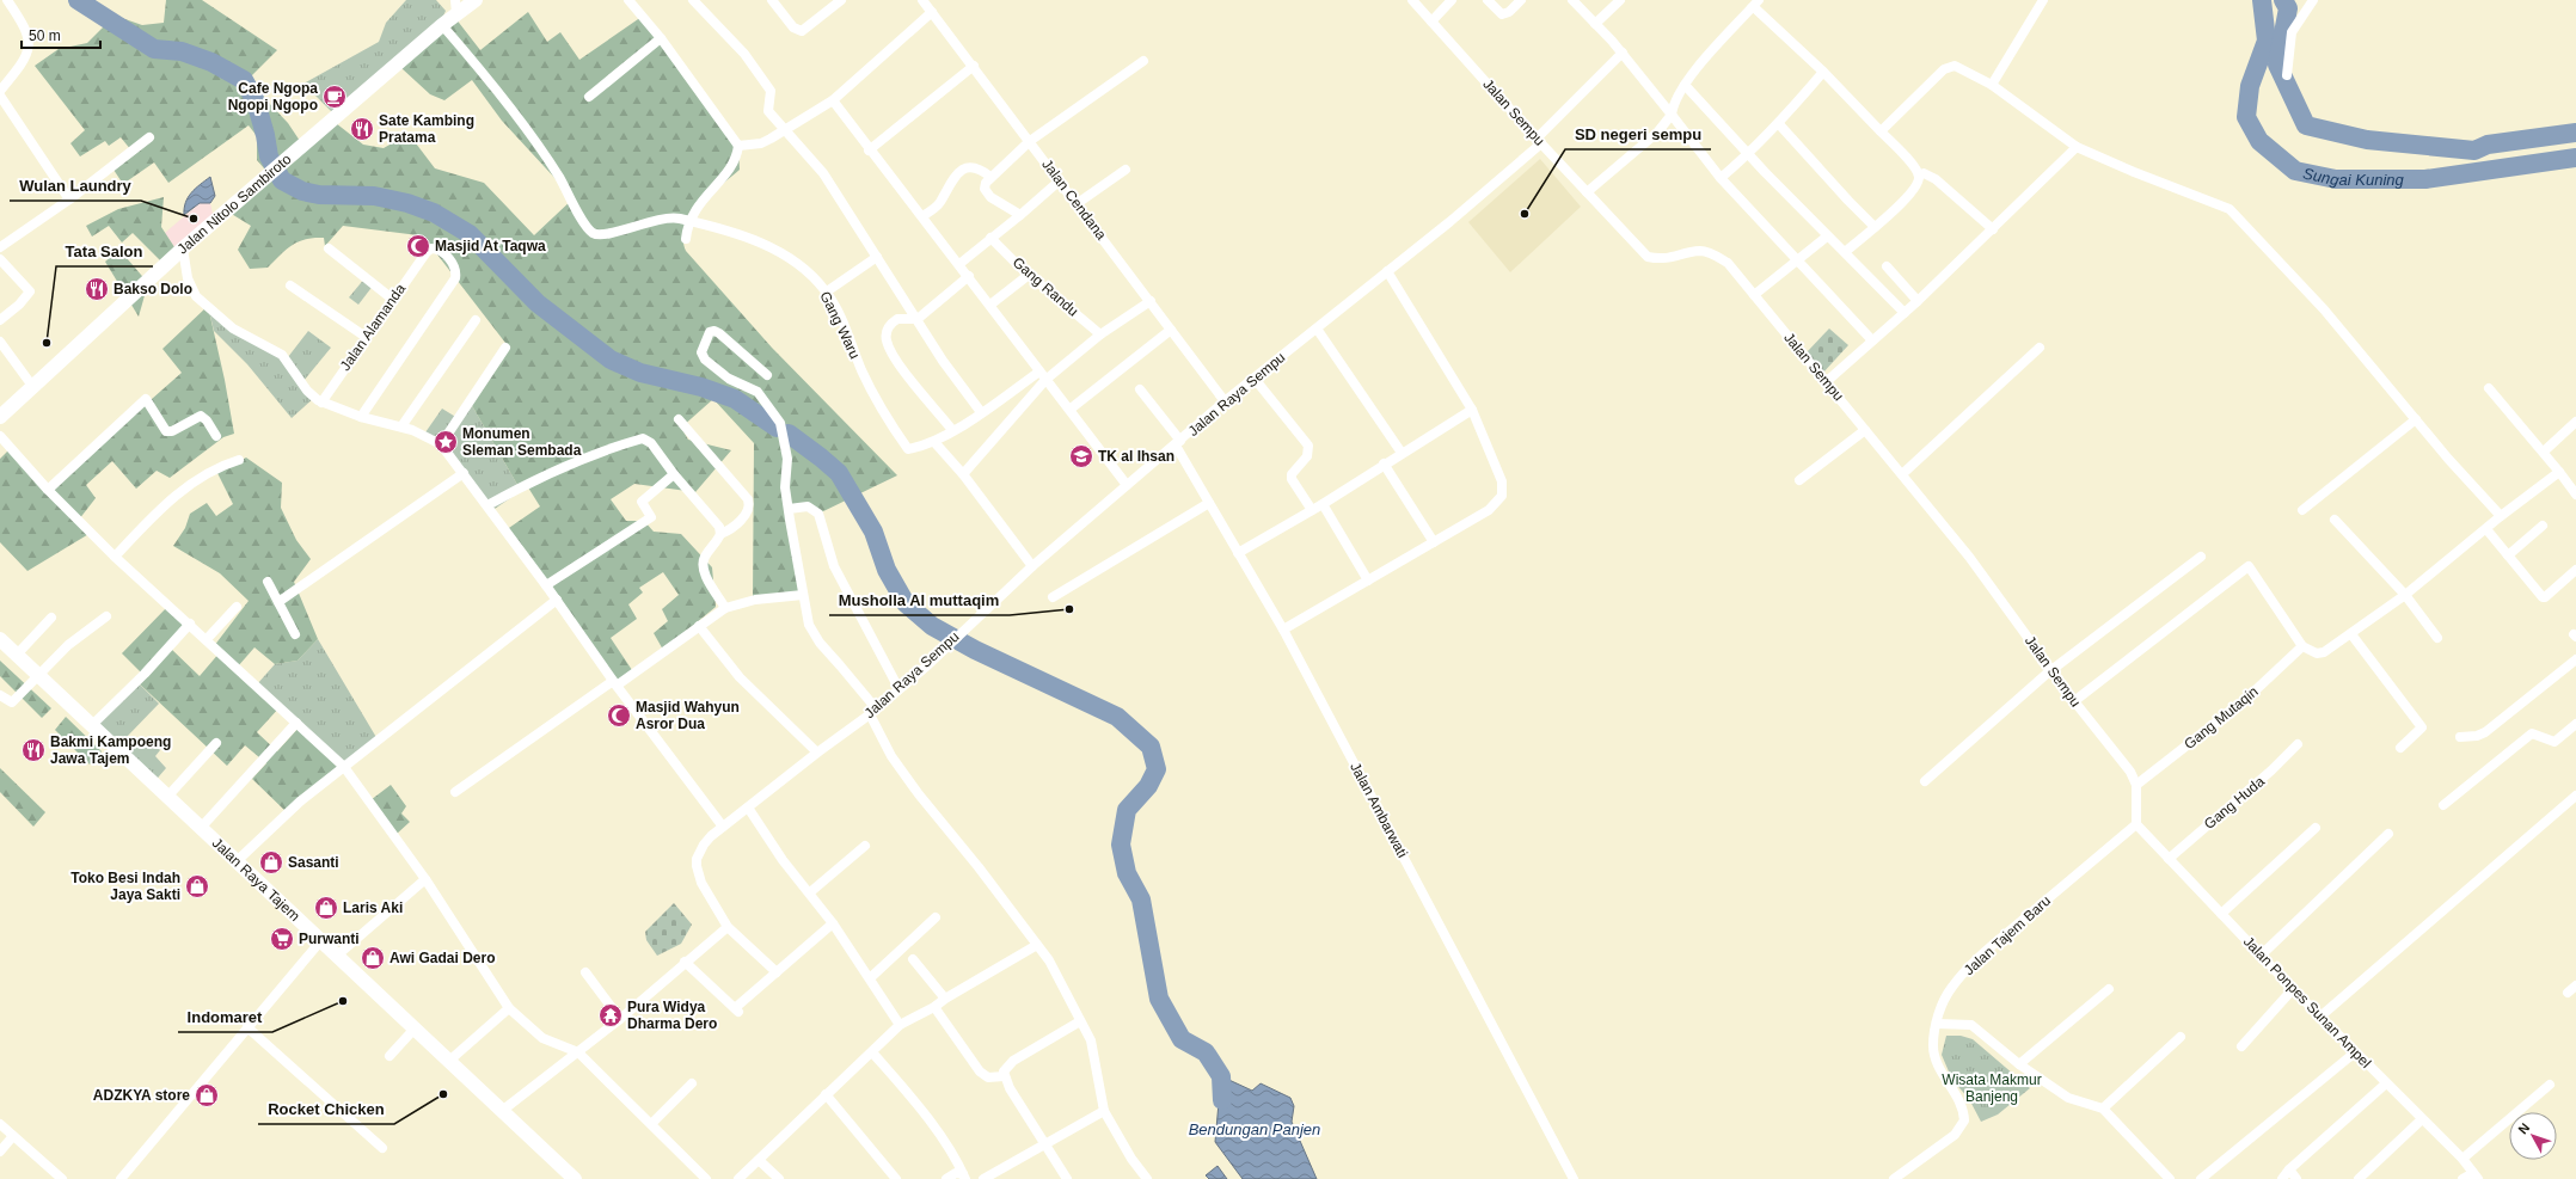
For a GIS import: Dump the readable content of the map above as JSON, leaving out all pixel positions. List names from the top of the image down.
{
  "streets": {
    "main road": ["Jalan Nitolo Sambiroto", "Jalan Raya Tajem"],
    "street": [
      "Jalan Sempu",
      "Jalan Cendana",
      "Gang Randu",
      "Gang Waru",
      "Jalan Alamanda",
      "Jalan Raya Sempu",
      "Gang Mutaqin",
      "Gang Huda",
      "Jalan Ambarwati",
      "Jalan Tajem Baru",
      "Jalan Ponpes Sunan Ampel"
    ]
  },
  "crossings": [
    ["Jalan Sempu", "Jalan Raya Sempu"],
    ["Jalan Sempu", "Gang Mutaqin"],
    ["Jalan Cendana", "Jalan Raya Sempu"],
    ["Jalan Nitolo Sambiroto", "Gang Waru"],
    ["Jalan Raya Sempu", "Jalan Ambarwati"],
    ["Gang Huda", "Jalan Ponpes Sunan Ampel"],
    ["Jalan Tajem Baru", "Jalan Ponpes Sunan Ampel"]
  ],
  "water": ["Sungai Kuning", "Bendungan Panjen"],
  "parks": ["Wisata Makmur Banjeng"],
  "places": {
    "cafe": ["Cafe Ngopa Ngopi Ngopo"],
    "restaurant": ["Sate Kambing Pratama", "Bakso Dolo", "Bakmi Kampoeng Jawa Tajem"],
    "other": [
      "SD negeri sempu",
      "Wulan Laundry",
      "Tata Salon",
      "Musholla Al muttaqim",
      "Indomaret",
      "Rocket Chicken"
    ],
    "mosque": ["Masjid At Taqwa", "Masjid Wahyun Asror Dua"],
    "place": ["Monumen Sleman Sembada"],
    "school or university": ["TK al Ihsan"],
    "shop": [
      "Sasanti",
      "Toko Besi Indah Jaya Sakti",
      "Laris Aki",
      "Awi Gadai Dero",
      "ADZKYA store"
    ],
    "supermarket": ["Purwanti"],
    "temple": ["Pura Widya Dharma Dero"]
  },
  "scale_bar": "50 m",
  "north": "top left"
}
